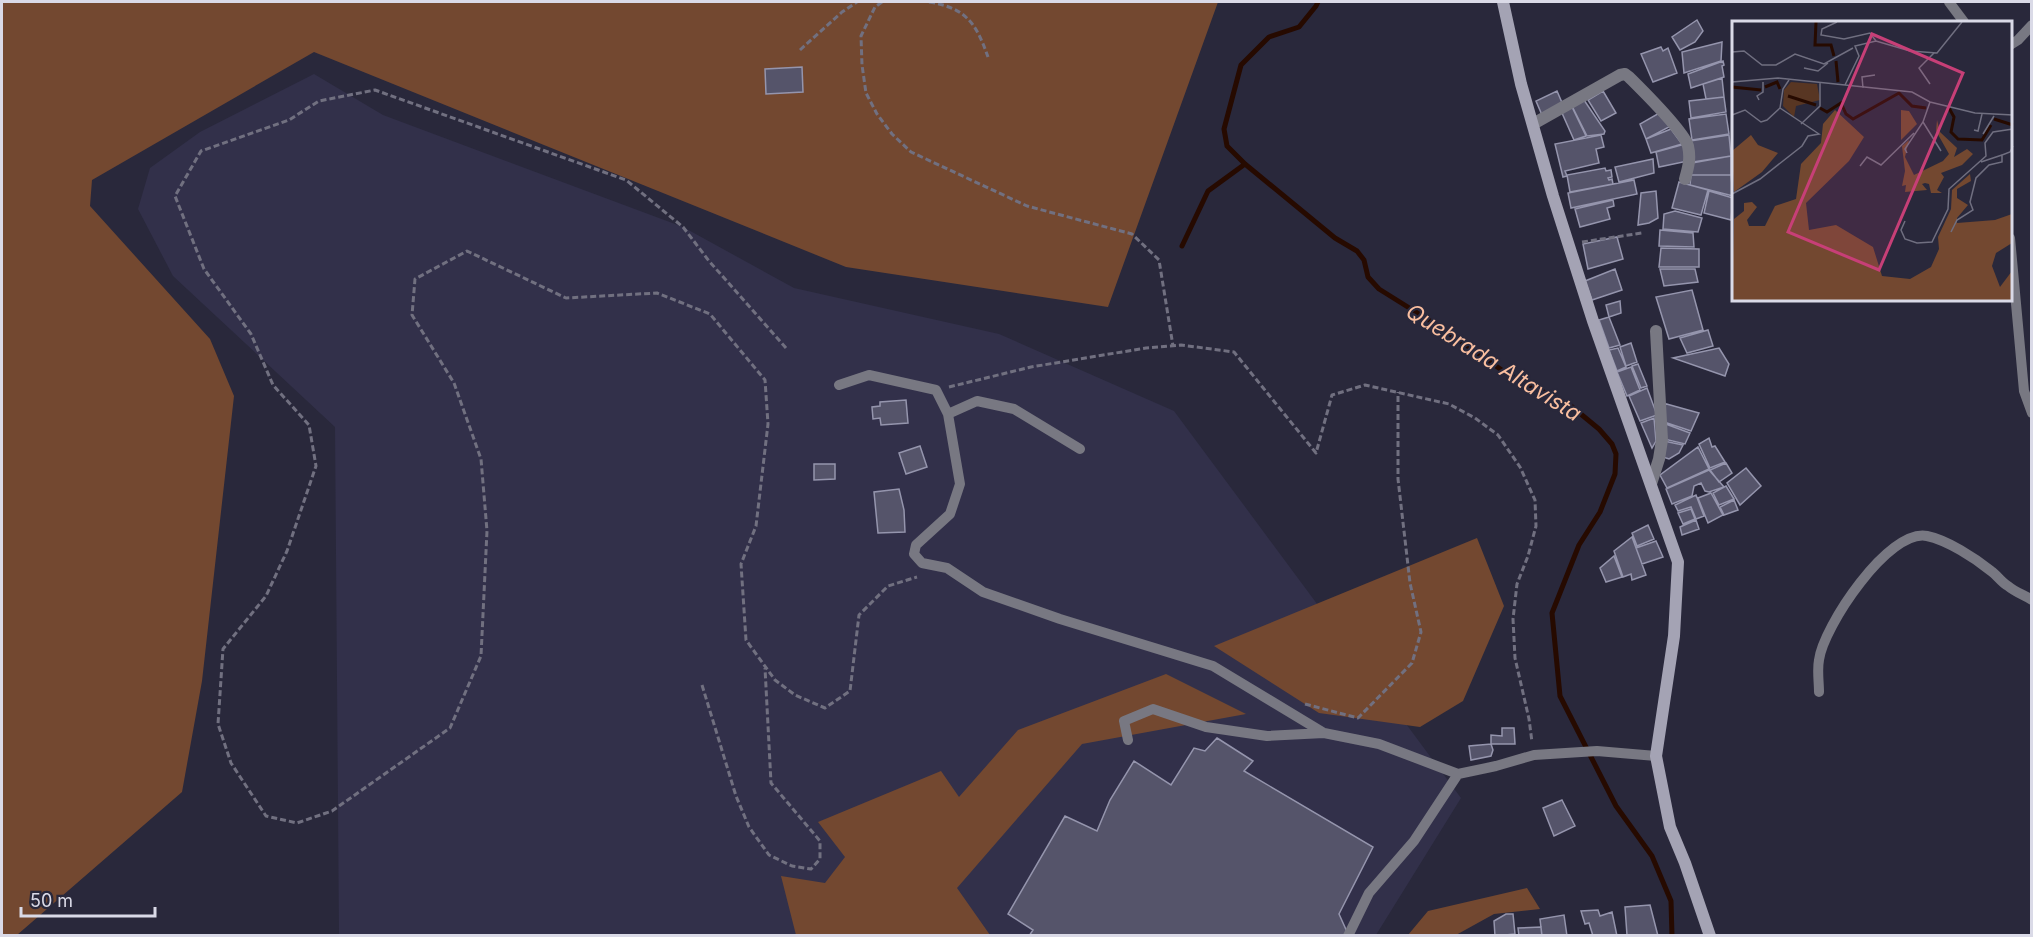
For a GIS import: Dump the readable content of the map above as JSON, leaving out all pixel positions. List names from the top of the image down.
{
  "water": ["Quebrada Altavista"],
  "scale_bar": "50 m"
}
